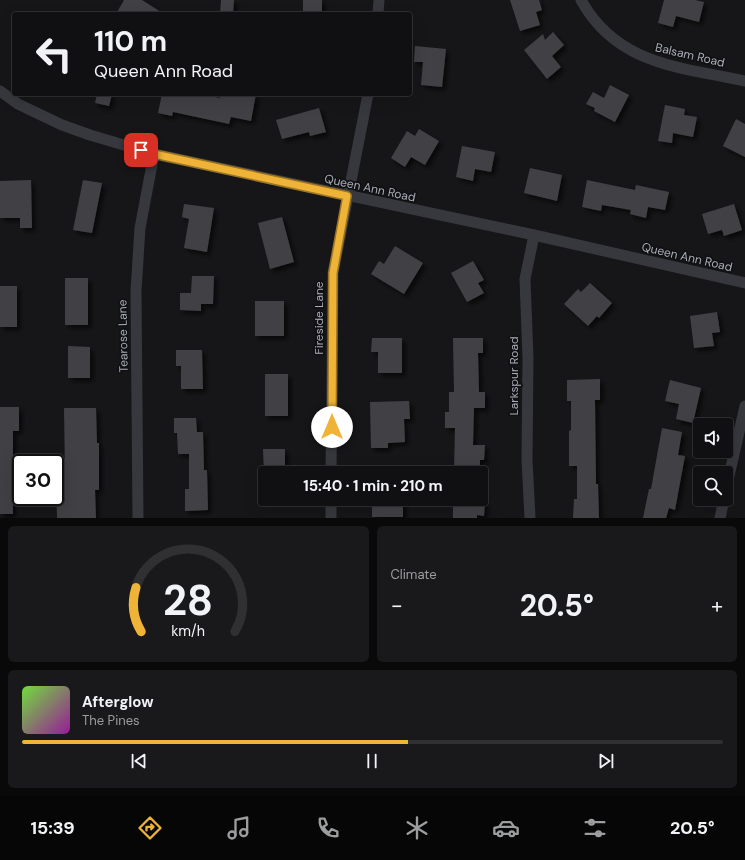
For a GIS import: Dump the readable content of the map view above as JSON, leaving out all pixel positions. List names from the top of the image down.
{
  "streets": {
    "street": [
      "Balsam Road",
      "Queen Ann Road",
      "Fireside Lane",
      "Tearose Lane",
      "Larkspur Road"
    ]
  },
  "crossings": [
    ["Queen Ann Road", "Fireside Lane"],
    ["Queen Ann Road", "Tearose Lane"],
    ["Queen Ann Road", "Larkspur Road"]
  ],
  "page": {
    "turn": ["110 m", "Queen Ann Road"],
    "limit": "30",
    "trip": "15:40 · 1 min · 210 m",
    "tile": "Climate",
    "heat": ["−", "20.5°", "+"],
    "song": ["Afterglow", "The Pines"],
    "tabs": ["15:39", "20.5°"],
    "gauge": ["28", "km/h"]
  }
}
